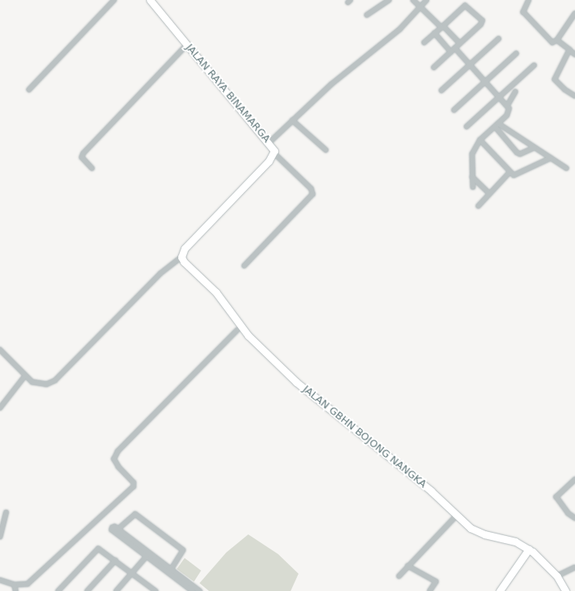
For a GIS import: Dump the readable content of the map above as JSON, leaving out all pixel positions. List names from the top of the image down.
{
  "streets": {
    "street": ["JALAN RAYA BINAMARGA", "JALAN GBHN BOJONG NANGKA"]
  },
  "crossings": [
    ["JALAN RAYA BINAMARGA", "JALAN GBHN BOJONG NANGKA"]
  ]
}
